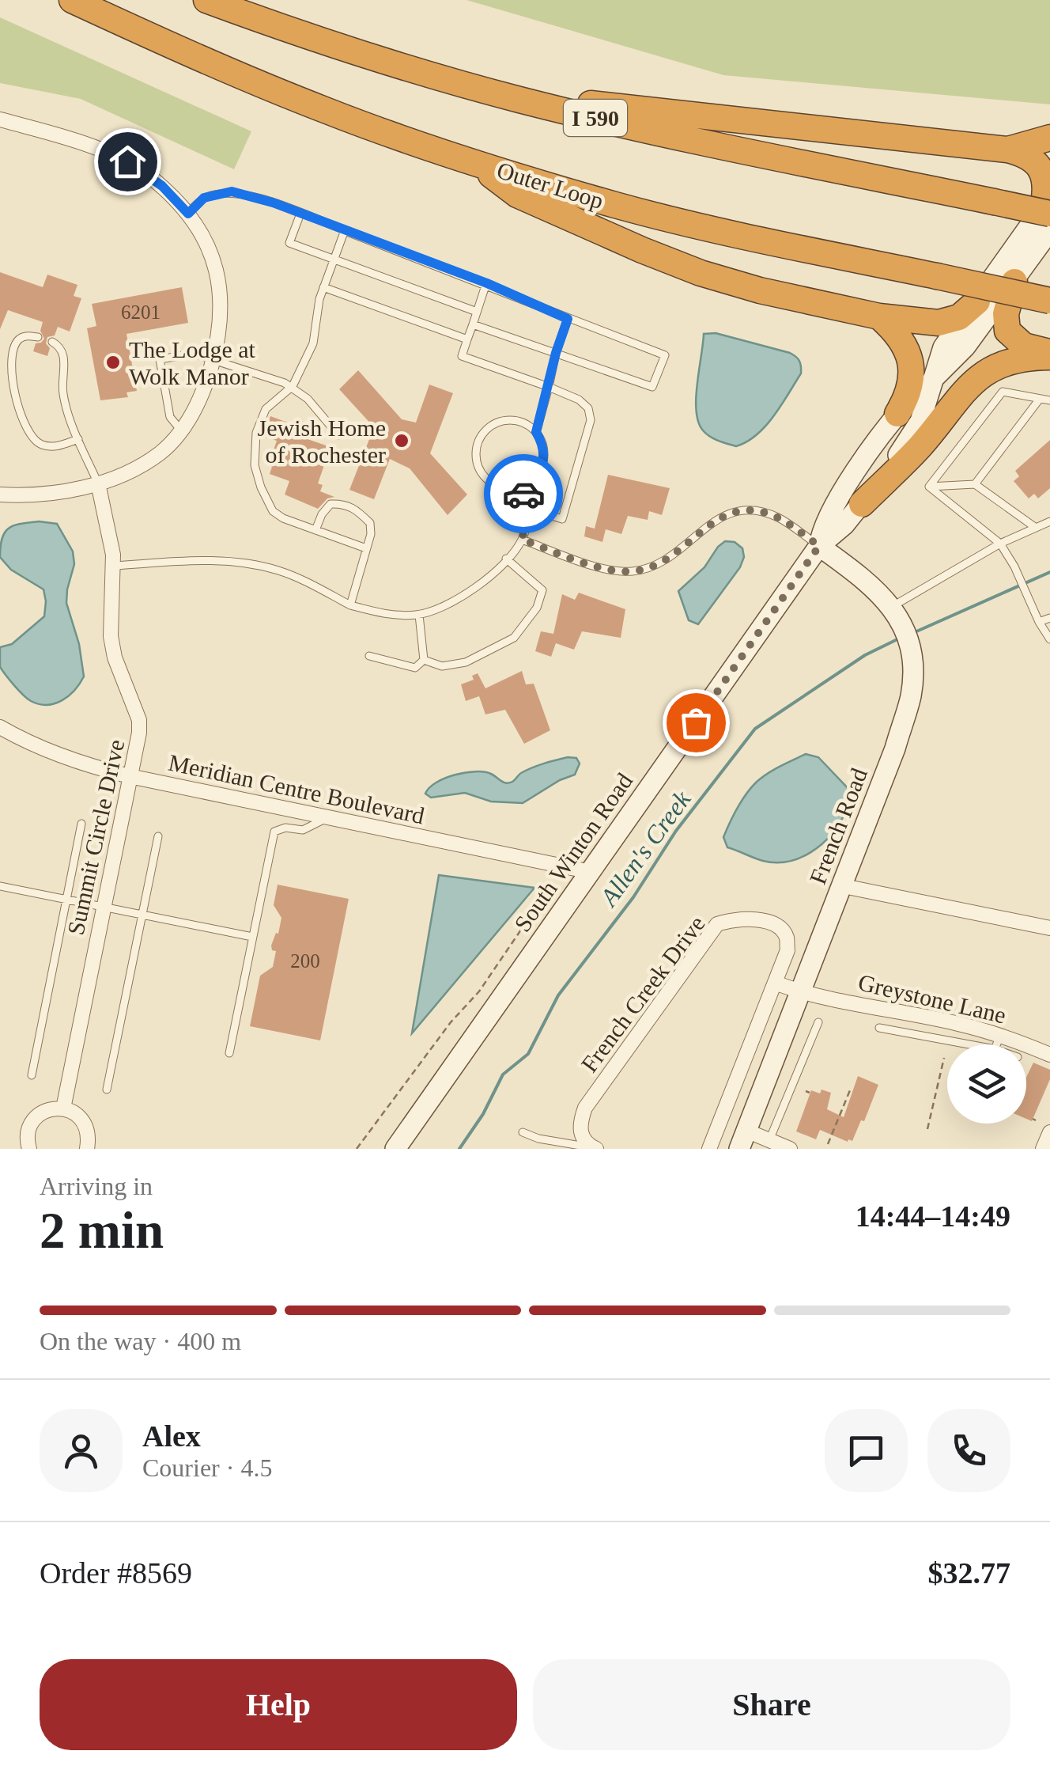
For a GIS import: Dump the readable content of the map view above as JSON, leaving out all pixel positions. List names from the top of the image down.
{
  "streets": {
    "highway": ["I 590", "Outer Loop"],
    "main road": ["French Road", "South Winton Road"],
    "street": [
      "Meridian Centre Boulevard",
      "Summit Circle Drive",
      "French Creek Drive",
      "Greystone Lane"
    ]
  },
  "crossings": [
    ["I 590", "South Winton Road"],
    ["Meridian Centre Boulevard", "Summit Circle Drive"],
    ["Meridian Centre Boulevard", "South Winton Road"],
    ["French Road", "South Winton Road"],
    ["French Road", "French Creek Drive"],
    ["French Road", "Greystone Lane"]
  ],
  "water": ["Allen's Creek"],
  "places": ["The Lodge at Wolk Manor", "Jewish Home of Rochester"],
  "house_numbers": ["6201", "200"],
  "page": {
    "heading": ["2 min", "Arriving in", "14:44–14:49"],
    "panel": [
      "Alex",
      "Courier · 4.5",
      "Order #8569",
      "$32.77"
    ],
    "bar": "On the way · 400 m",
    "buttons": ["Help", "Share"]
  }
}
